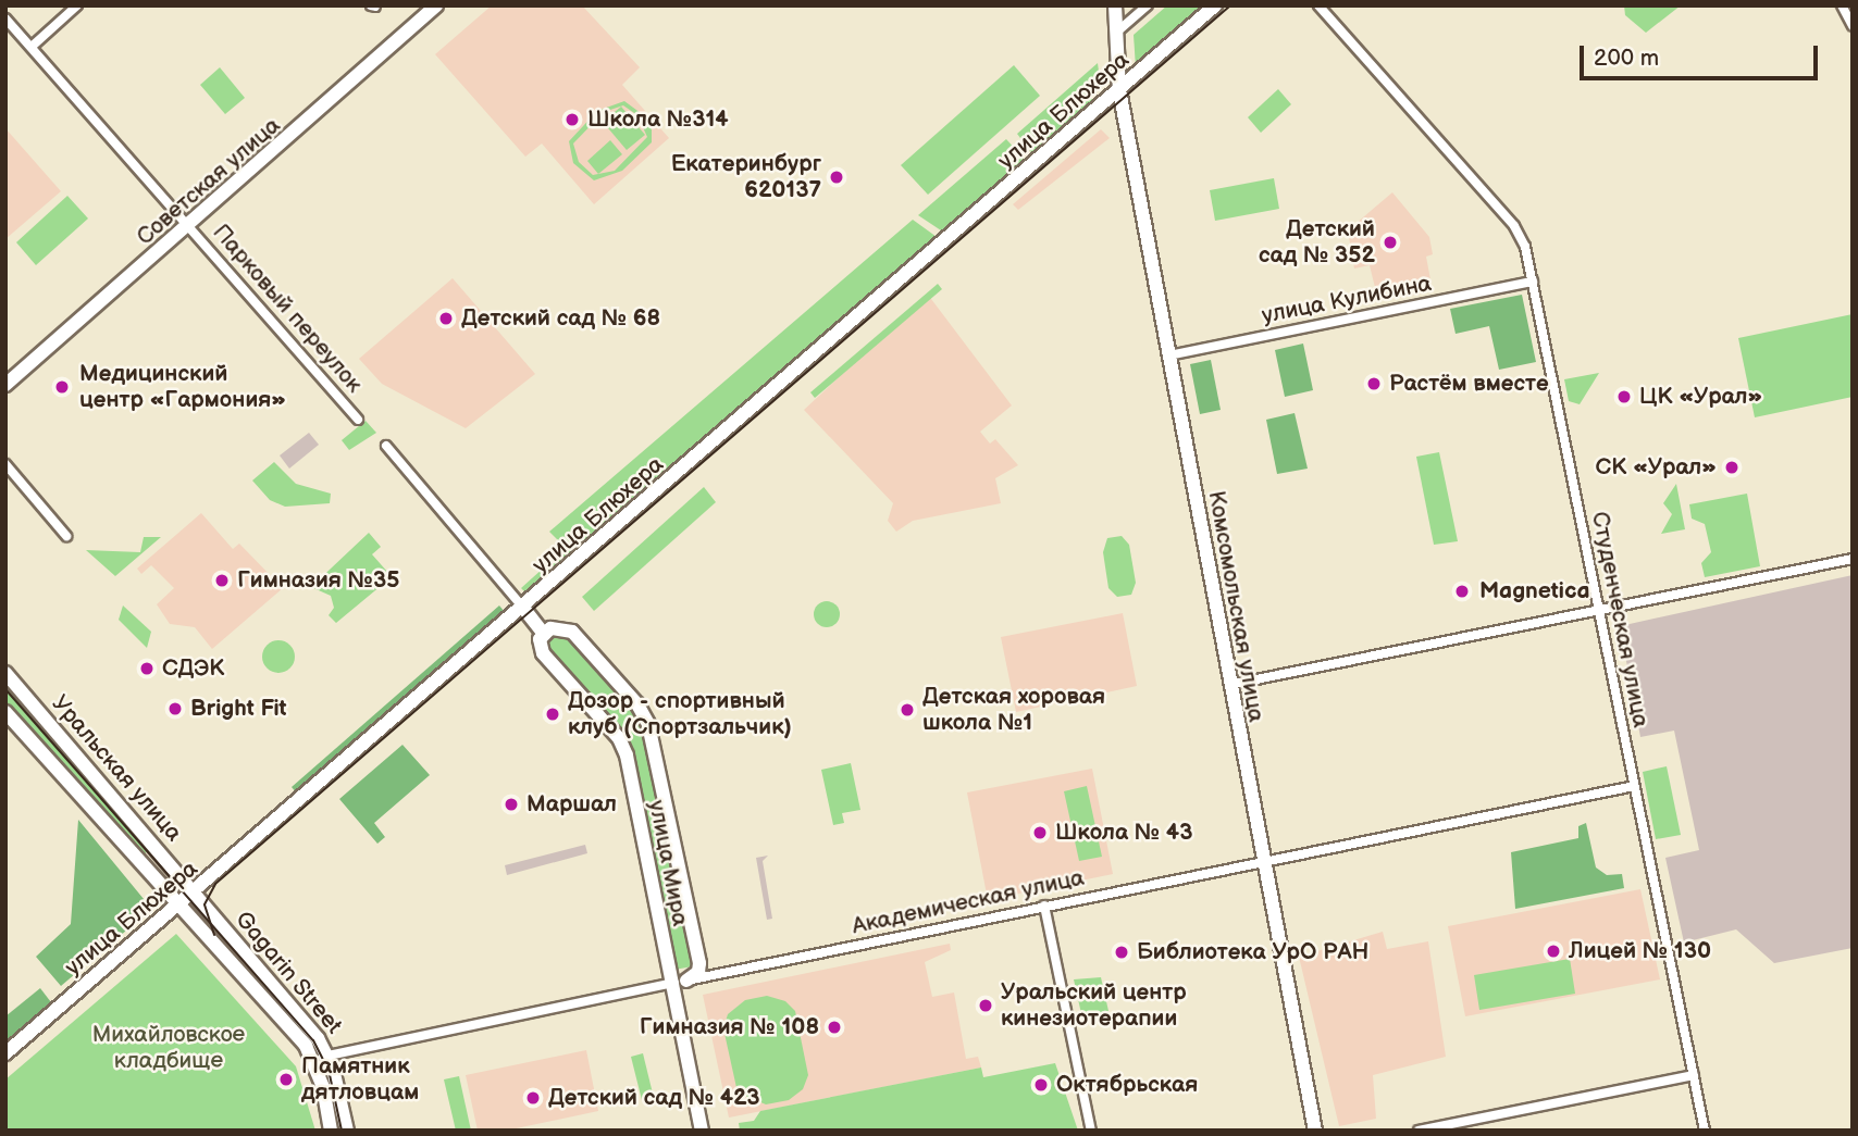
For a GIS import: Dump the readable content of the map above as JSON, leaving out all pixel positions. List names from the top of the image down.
{
  "streets": {
    "main road": [
      "улица Блюхера",
      "Советская улица",
      "Комсомольская улица",
      "Уральская улица",
      "улица Мира",
      "Gagarin Street"
    ],
    "street": [
      "улица Кулибина",
      "Парковый переулок",
      "Студенческая улица",
      "Академическая улица"
    ]
  },
  "crossings": [
    ["улица Блюхера", "Комсомольская улица"],
    ["улица Блюхера", "Уральская улица"],
    ["улица Блюхера", "улица Мира"],
    ["улица Блюхера", "Gagarin Street"],
    ["Советская улица", "Парковый переулок"],
    ["улица Кулибина", "Комсомольская улица"],
    ["улица Кулибина", "Студенческая улица"],
    ["Комсомольская улица", "Академическая улица"],
    ["Студенческая улица", "Академическая улица"],
    ["Уральская улица", "Gagarin Street"],
    ["улица Мира", "Академическая улица"],
    ["Академическая улица", "Gagarin Street"]
  ],
  "parks": ["Михайловское кладбище"],
  "places": [
    "Школа №314",
    "Екатеринбург 620137",
    "Детский сад № 352",
    "Детский сад № 68",
    "Растём вместе",
    "Медицинский центр «Гармония»",
    "ЦК «Урал»",
    "СК «Урал»",
    "Гимназия №35",
    "Magnetica",
    "СДЭК",
    "Bright Fit",
    "Детская хоровая школа №1",
    "Дозор - спортивный клуб (Спортзальчик)",
    "Маршал",
    "Школа № 43",
    "Лицей № 130",
    "Библиотека УрО РАН",
    "Уральский центр кинезиотерапии",
    "Гимназия № 108",
    "Памятник дятловцам",
    "Октябрьская",
    "Детский сад № 423"
  ],
  "scale_bar": "200 m"
}
